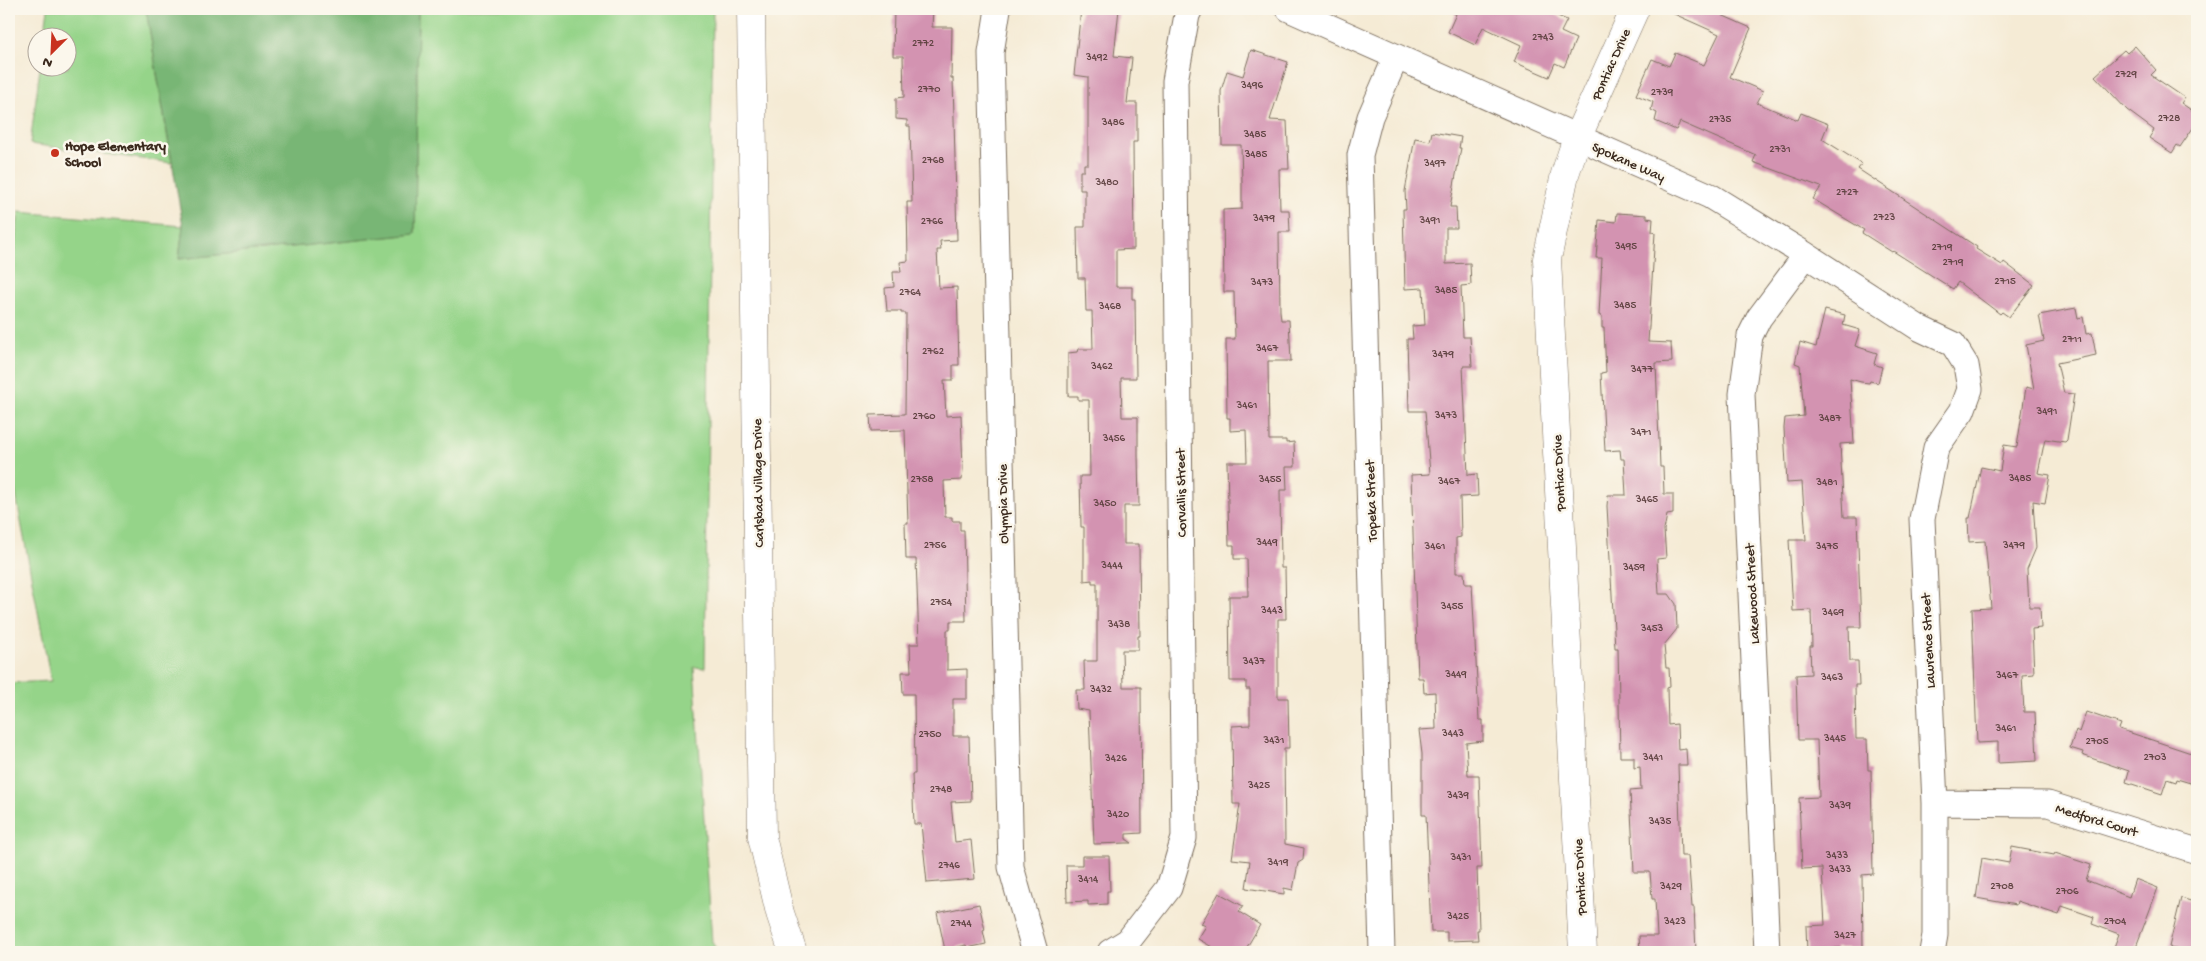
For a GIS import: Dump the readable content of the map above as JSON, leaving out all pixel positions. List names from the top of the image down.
{
  "streets": {
    "main road": ["Pontiac Drive", "Carlsbad Village Drive"],
    "street": [
      "Spokane Way",
      "Corvallis Street",
      "Topeka Street",
      "Olympia Drive",
      "Lakewood Street",
      "Lawrence Street",
      "Medford Court"
    ]
  },
  "crossings": [
    ["Pontiac Drive", "Spokane Way"],
    ["Spokane Way", "Topeka Street"],
    ["Spokane Way", "Lakewood Street"],
    ["Spokane Way", "Lawrence Street"],
    ["Lawrence Street", "Medford Court"]
  ],
  "places": ["Hope Elementary School"],
  "house_numbers": [
    "2743",
    "2772",
    "3492",
    "2729",
    "3496",
    "2770",
    "2739",
    "2728",
    "2735",
    "3486",
    "3485",
    "2731",
    "3485",
    "2768",
    "3497",
    "3480",
    "2727",
    "2723",
    "3479",
    "3491",
    "2766",
    "3495",
    "2719",
    "2719",
    "2715",
    "3473",
    "3485",
    "2764",
    "3485",
    "3468",
    "2711",
    "3467",
    "2762",
    "3479",
    "3462",
    "3477",
    "3461",
    "3491",
    "3473",
    "2760",
    "3487",
    "3471",
    "3456",
    "3485",
    "2758",
    "3455",
    "3467",
    "3481",
    "3465",
    "3450",
    "3449",
    "2756",
    "3479",
    "3461",
    "3475",
    "3444",
    "3459",
    "2754",
    "3455",
    "3443",
    "3469",
    "3438",
    "3453",
    "3437",
    "3449",
    "3467",
    "3463",
    "3432",
    "3461",
    "3443",
    "2750",
    "3445",
    "3431",
    "2705",
    "3441",
    "2703",
    "3426",
    "3425",
    "2748",
    "3439",
    "3439",
    "3420",
    "3435",
    "3433",
    "3431",
    "3419",
    "2746",
    "3433",
    "3414",
    "3429",
    "2708",
    "2706",
    "3425",
    "3423",
    "2704",
    "2744",
    "3427"
  ],
  "north": "bottom left"
}
